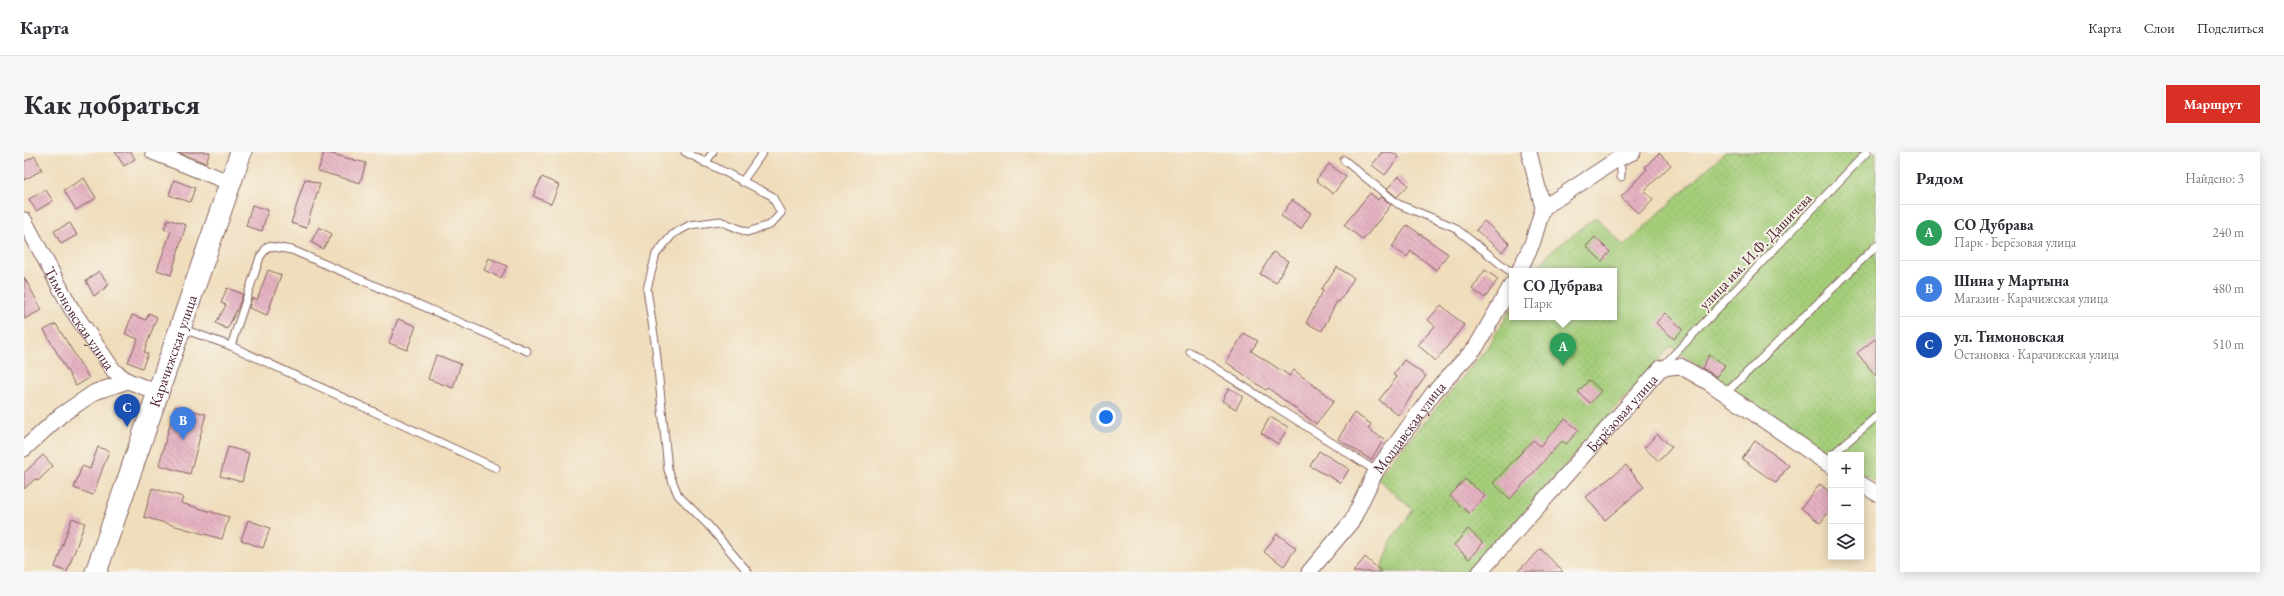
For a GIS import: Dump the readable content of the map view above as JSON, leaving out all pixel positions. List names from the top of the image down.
{
  "streets": {
    "main road": ["Карачижская улица"],
    "street": ["Тимоновская улица", "Берёзовая улица", "Молдавская улица"],
    "lane": ["улица им. И.Ф. Дашичева"]
  },
  "crossings": [
    ["улица им. И.Ф. Дашичева", "Берёзовая улица"],
    ["Тимоновская улица", "Карачижская улица"]
  ],
  "page": {
    "header": "Карта",
    "nav": ["Карта", "Слои", "Поделиться"],
    "buttons": "Маршрут",
    "title": "Как добраться",
    "heading": ["Рядом", "Найдено: 3"],
    "list": [
      {
        "mark": "A",
        "name": "СО Дубрава",
        "note": "Парк · Берёзовая улица",
        "value": "240 m"
      },
      {
        "mark": "B",
        "name": "Шина у Мартына",
        "note": "Магазин · Карачижская улица",
        "value": "480 m"
      },
      {
        "mark": "C",
        "name": "ул. Тимоновская",
        "note": "Остановка · Карачижская улица",
        "value": "510 m"
      }
    ],
    "popup": ["СО Дубрава", "Парк"],
    "pins": ["A", "C", "B"],
    "map_buttons": ["+", "−"]
  }
}
